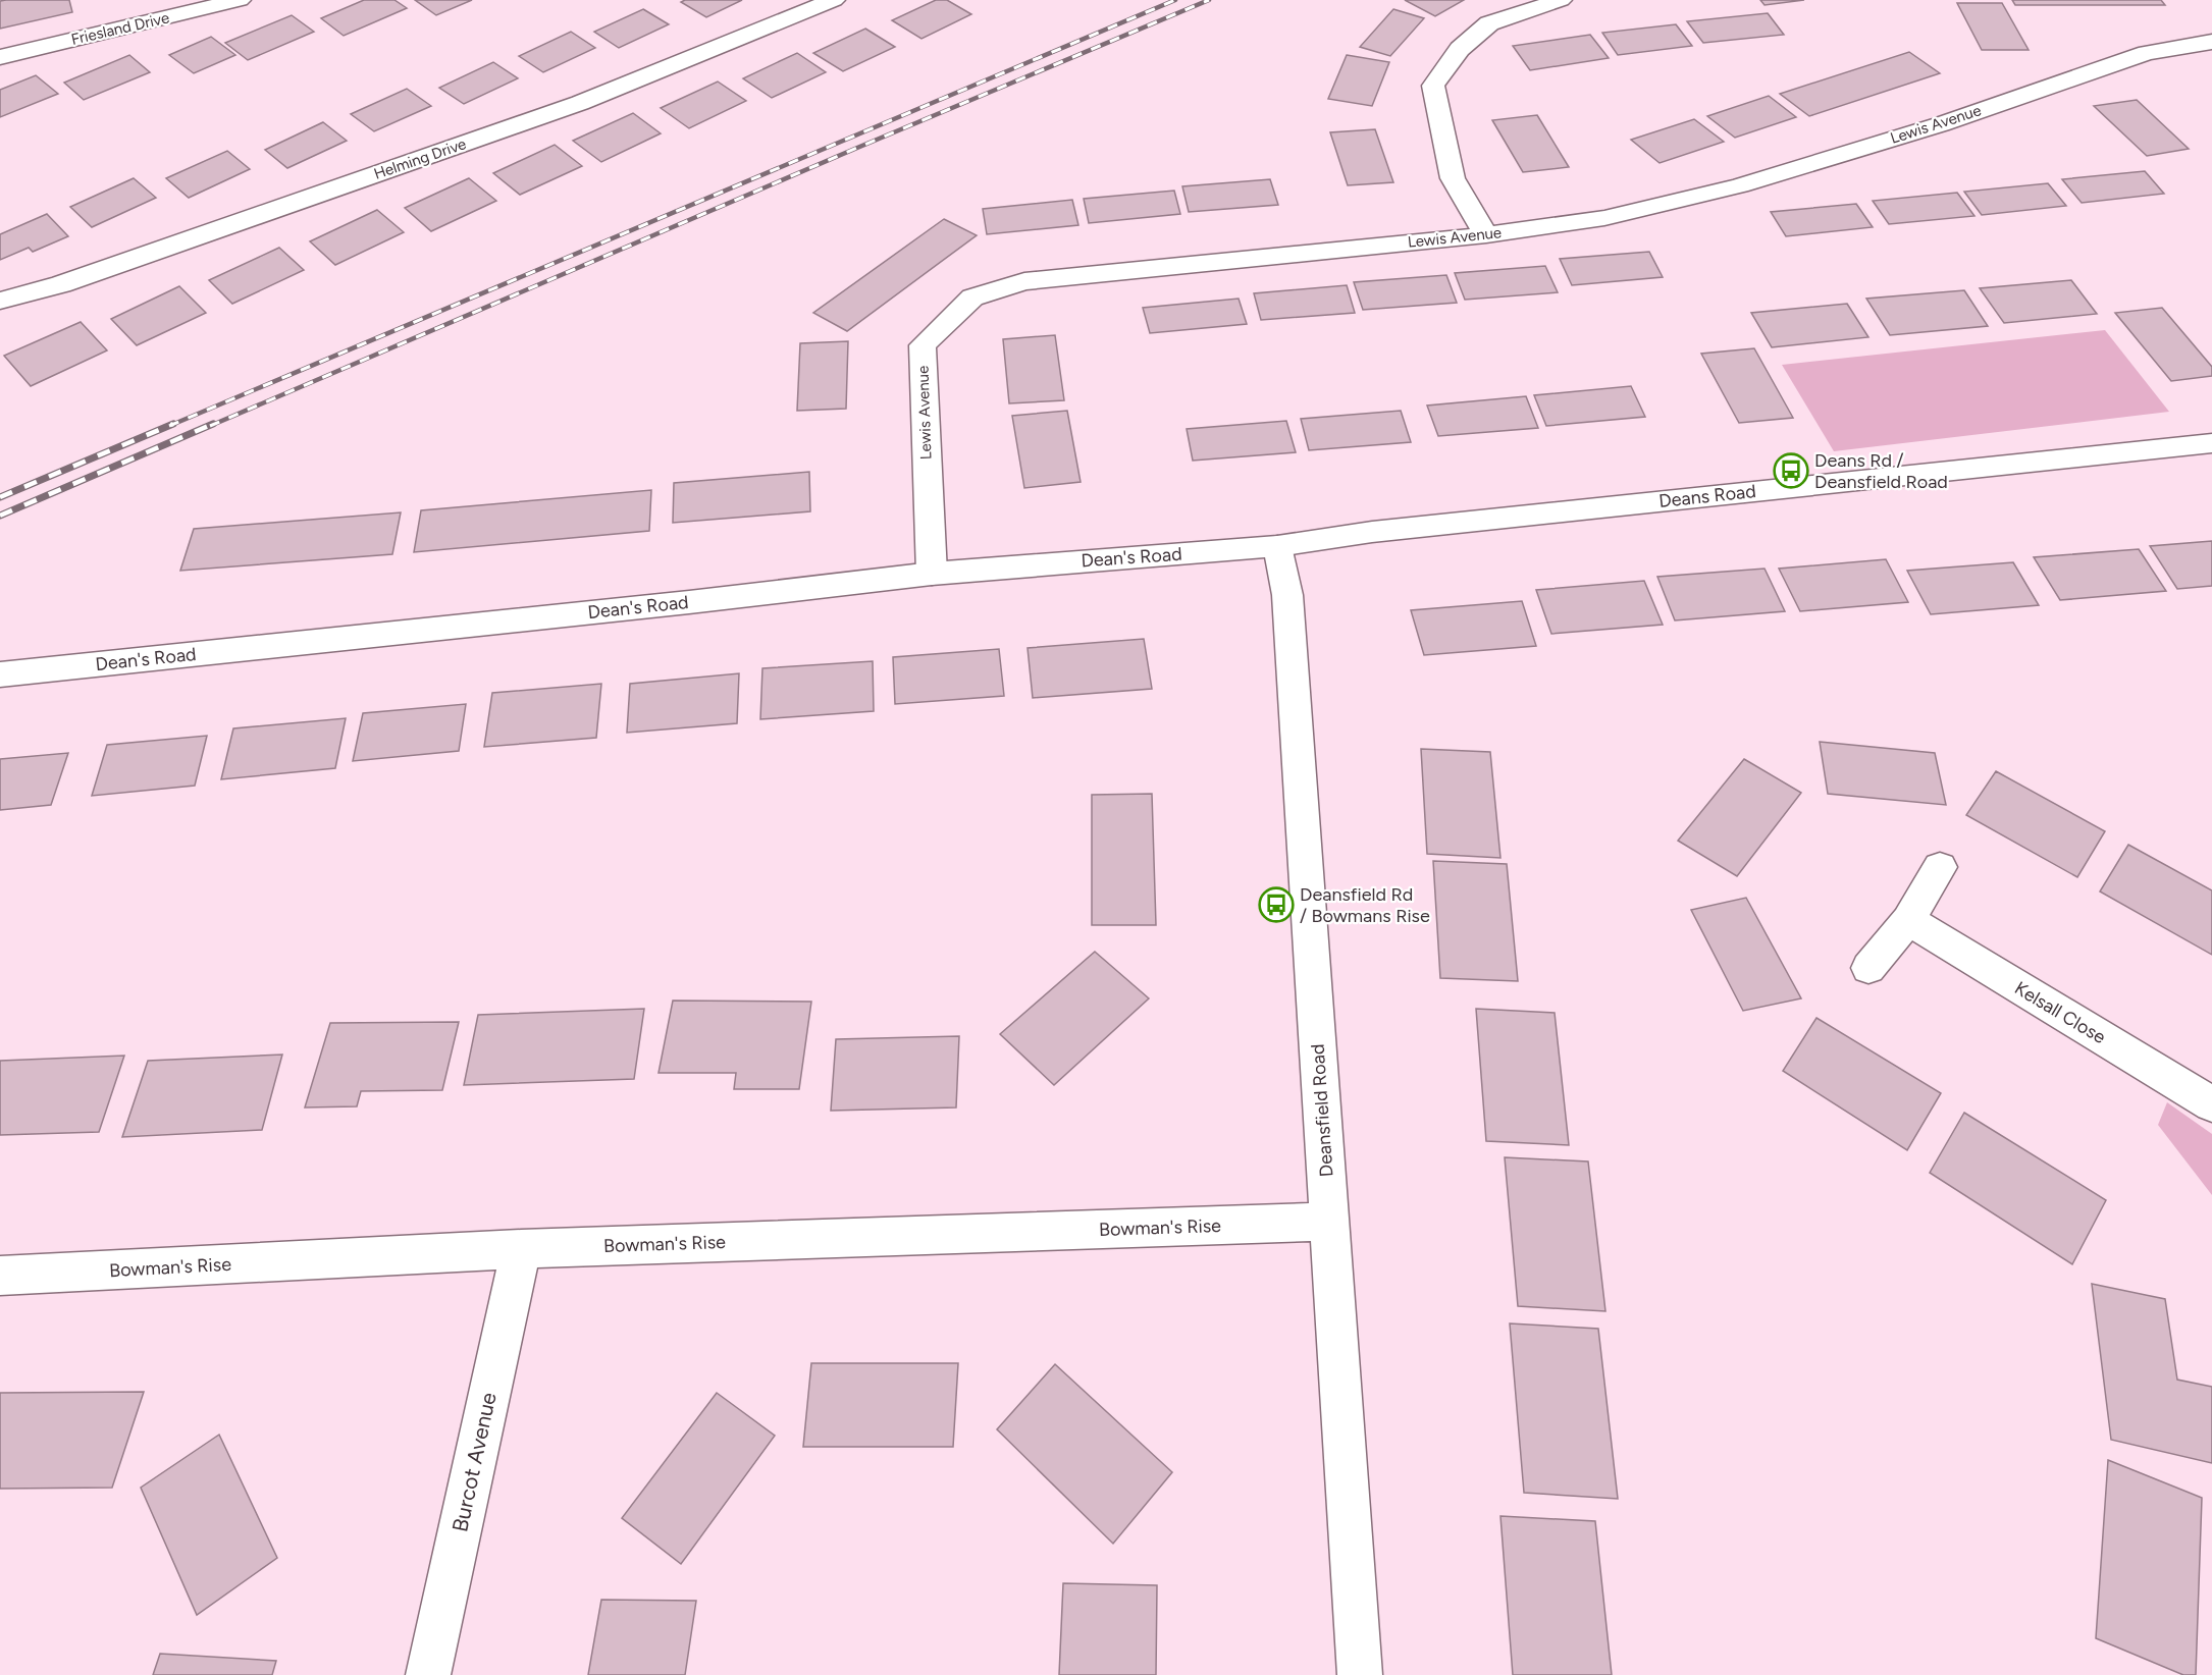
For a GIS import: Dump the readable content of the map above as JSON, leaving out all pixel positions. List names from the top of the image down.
{
  "streets": {
    "street": [
      "Friesland Drive",
      "Lewis Avenue",
      "Helming Drive",
      "Deans Road",
      "Dean's Road",
      "Kelsall Close",
      "Deansfield Road",
      "Bowman's Rise",
      "Burcot Avenue"
    ]
  },
  "crossings": [
    ["Lewis Avenue", "Dean's Road"],
    ["Deans Road", "Dean's Road"],
    ["Deans Road", "Deansfield Road"],
    ["Dean's Road", "Deansfield Road"],
    ["Deansfield Road", "Bowman's Rise"],
    ["Bowman's Rise", "Burcot Avenue"]
  ],
  "places": {
    "bus stop": ["Deans Rd / Deansfield Road", "Deansfield Rd / Bowmans Rise"]
  }
}
